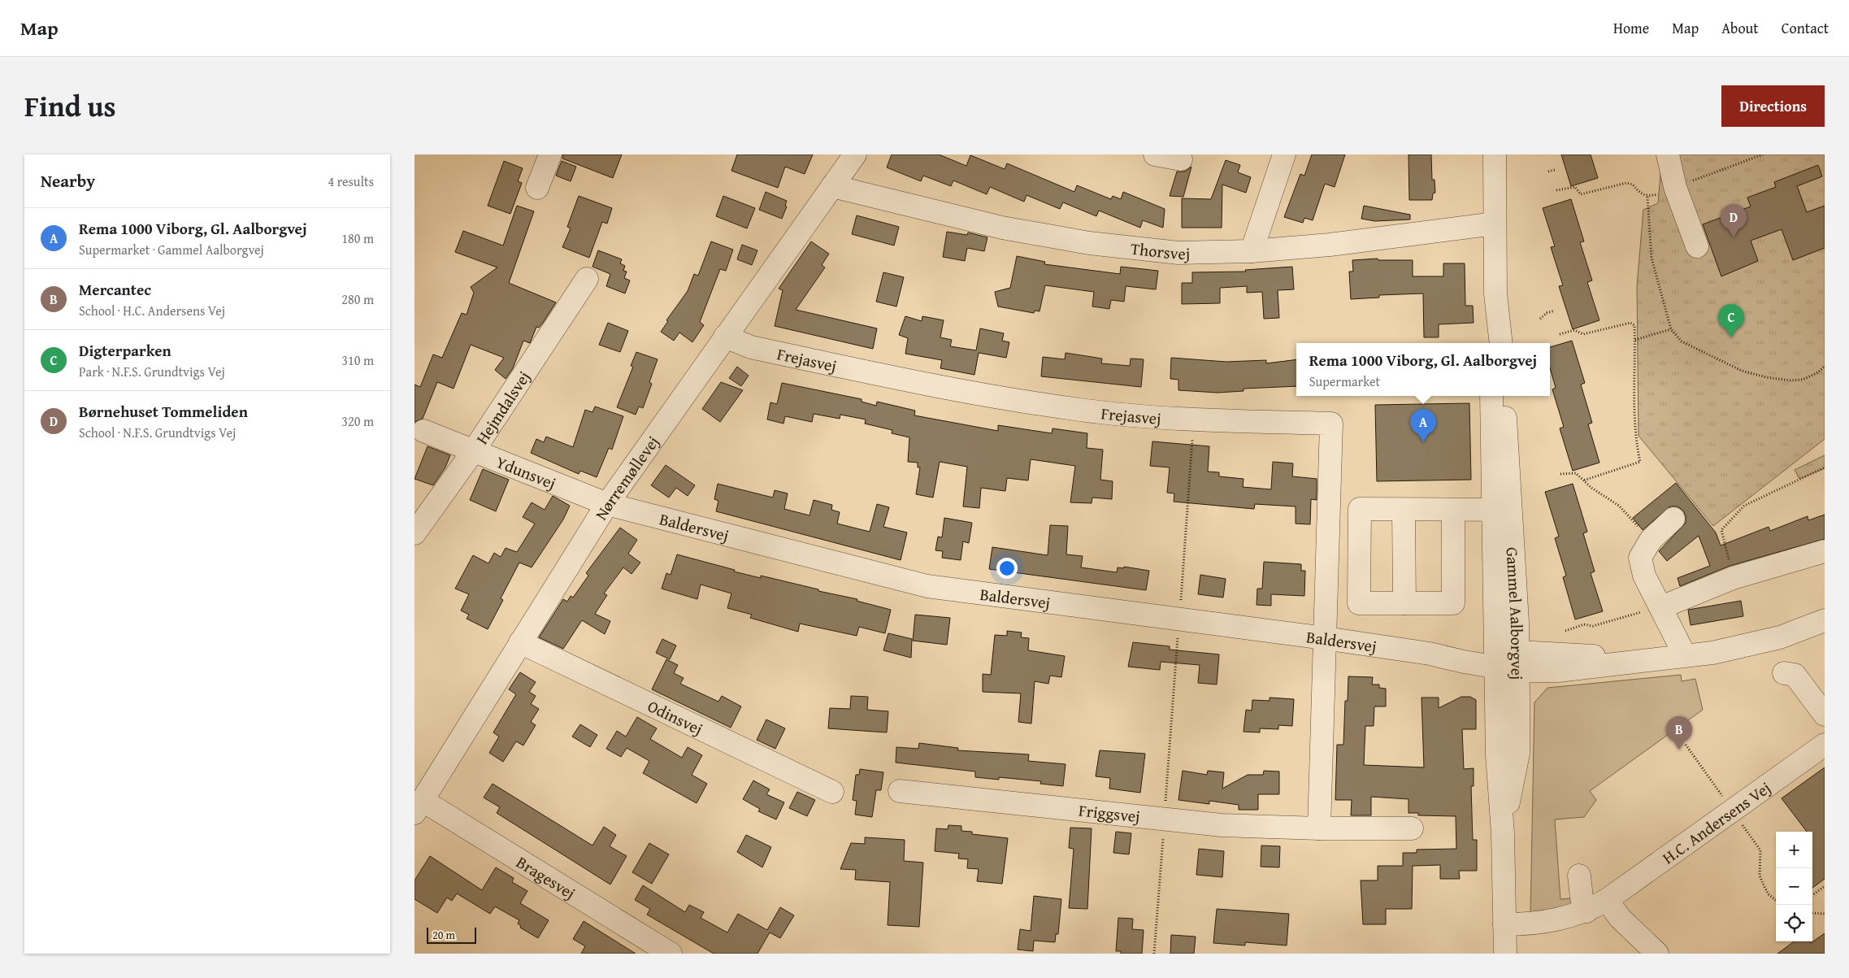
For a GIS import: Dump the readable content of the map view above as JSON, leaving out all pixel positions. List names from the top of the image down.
{
  "streets": {
    "street": [
      "Thorsvej",
      "Frejasvej",
      "Hejmdalsvej",
      "Ydunsvej",
      "Nørremøllevej",
      "Baldersvej",
      "Gammel Aalborgvej",
      "Odinsvej",
      "Friggsvej",
      "H.C. Andersens Vej",
      "Bragesvej"
    ]
  },
  "crossings": [
    ["Thorsvej", "Nørremøllevej"],
    ["Frejasvej", "Nørremøllevej"],
    ["Frejasvej", "Baldersvej"],
    ["Hejmdalsvej", "Ydunsvej"],
    ["Ydunsvej", "Nørremøllevej"],
    ["Ydunsvej", "Baldersvej"],
    ["Nørremøllevej", "Baldersvej"],
    ["Nørremøllevej", "Odinsvej"],
    ["Nørremøllevej", "Bragesvej"],
    ["Baldersvej", "Gammel Aalborgvej"],
    ["Gammel Aalborgvej", "H.C. Andersens Vej"]
  ],
  "scale_bar": "20 m",
  "page": {
    "header": "Map",
    "nav": [
      "Home",
      "Map",
      "About",
      "Contact"
    ],
    "title": "Find us",
    "buttons": "Directions",
    "heading": ["Nearby", "4 results"],
    "pins": [
      "D",
      "C",
      "A",
      "B"
    ],
    "list": [
      {
        "mark": "A",
        "name": "Rema 1000 Viborg, Gl. Aalborgvej",
        "note": "Supermarket · Gammel Aalborgvej",
        "value": "180 m"
      },
      {
        "mark": "B",
        "name": "Mercantec",
        "note": "School · H.C. Andersens Vej",
        "value": "280 m"
      },
      {
        "mark": "C",
        "name": "Digterparken",
        "note": "Park · N.F.S. Grundtvigs Vej",
        "value": "310 m"
      },
      {
        "mark": "D",
        "name": "Børnehuset Tommeliden",
        "note": "School · N.F.S. Grundtvigs Vej",
        "value": "320 m"
      }
    ],
    "popup": ["Rema 1000 Viborg, Gl. Aalborgvej", "Supermarket"],
    "map_buttons": ["+", "−"],
    "scale": "20 m"
  }
}
